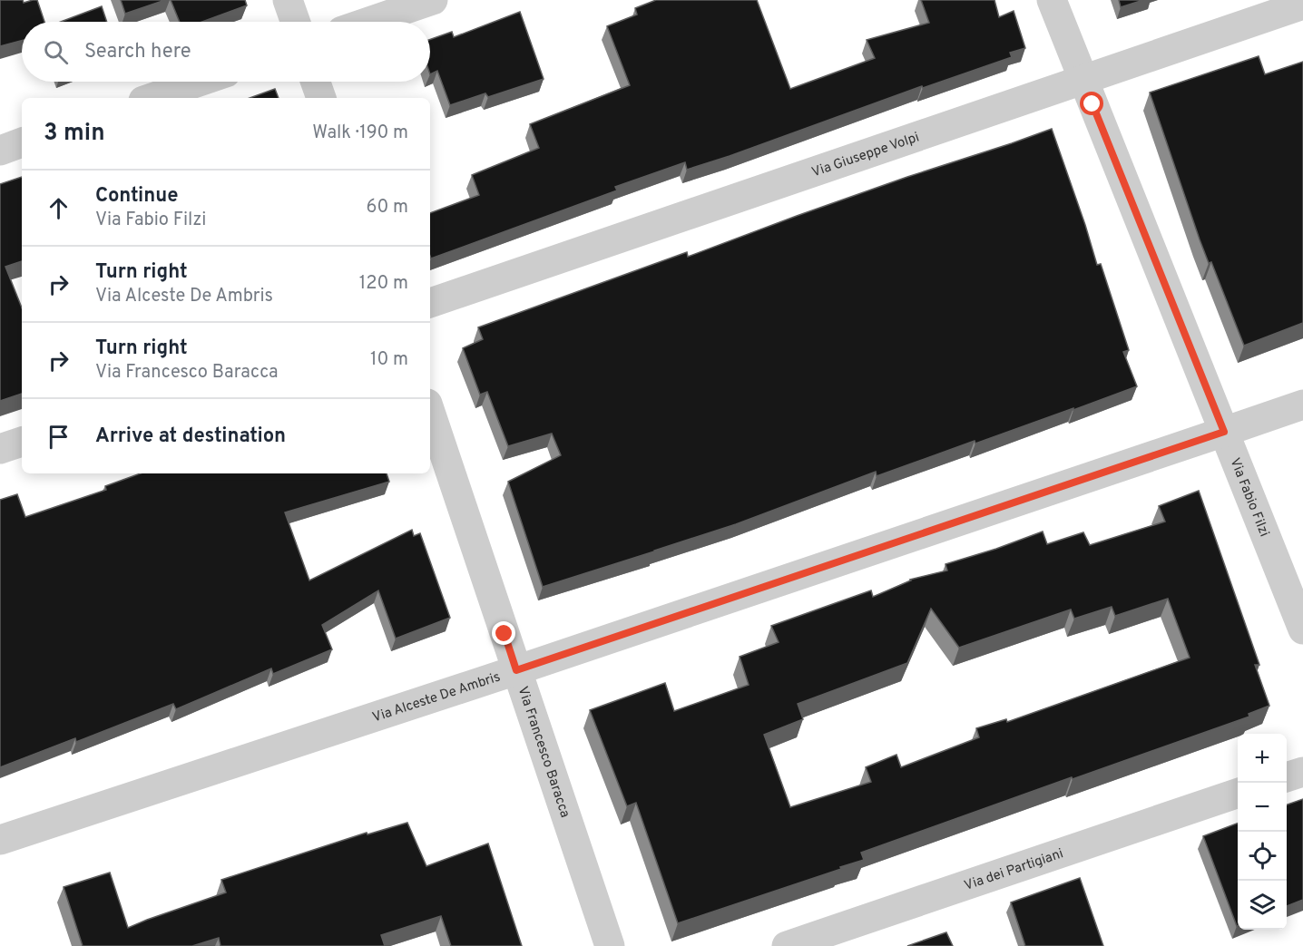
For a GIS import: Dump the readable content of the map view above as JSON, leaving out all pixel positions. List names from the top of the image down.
{
  "streets": {
    "street": [
      "Via Giuseppe Volpi",
      "Via Fabio Filzi",
      "Via Alceste De Ambris",
      "Via Francesco Baracca",
      "Via dei Partigiani"
    ]
  },
  "crossings": [
    ["Via Giuseppe Volpi", "Via Fabio Filzi"],
    ["Via Fabio Filzi", "Via Alceste De Ambris"],
    ["Via Alceste De Ambris", "Via Francesco Baracca"]
  ],
  "page": {
    "search": "Search here",
    "heading": ["3 min", "Walk · 190 m"],
    "list": [
      ["Continue", "Via Fabio Filzi", "60 m"],
      ["Turn right", "Via Alceste De Ambris", "120 m"],
      ["Turn right", "Via Francesco Baracca", "10 m"],
      "Arrive at destination"
    ],
    "map_buttons": ["+", "−"]
  }
}
